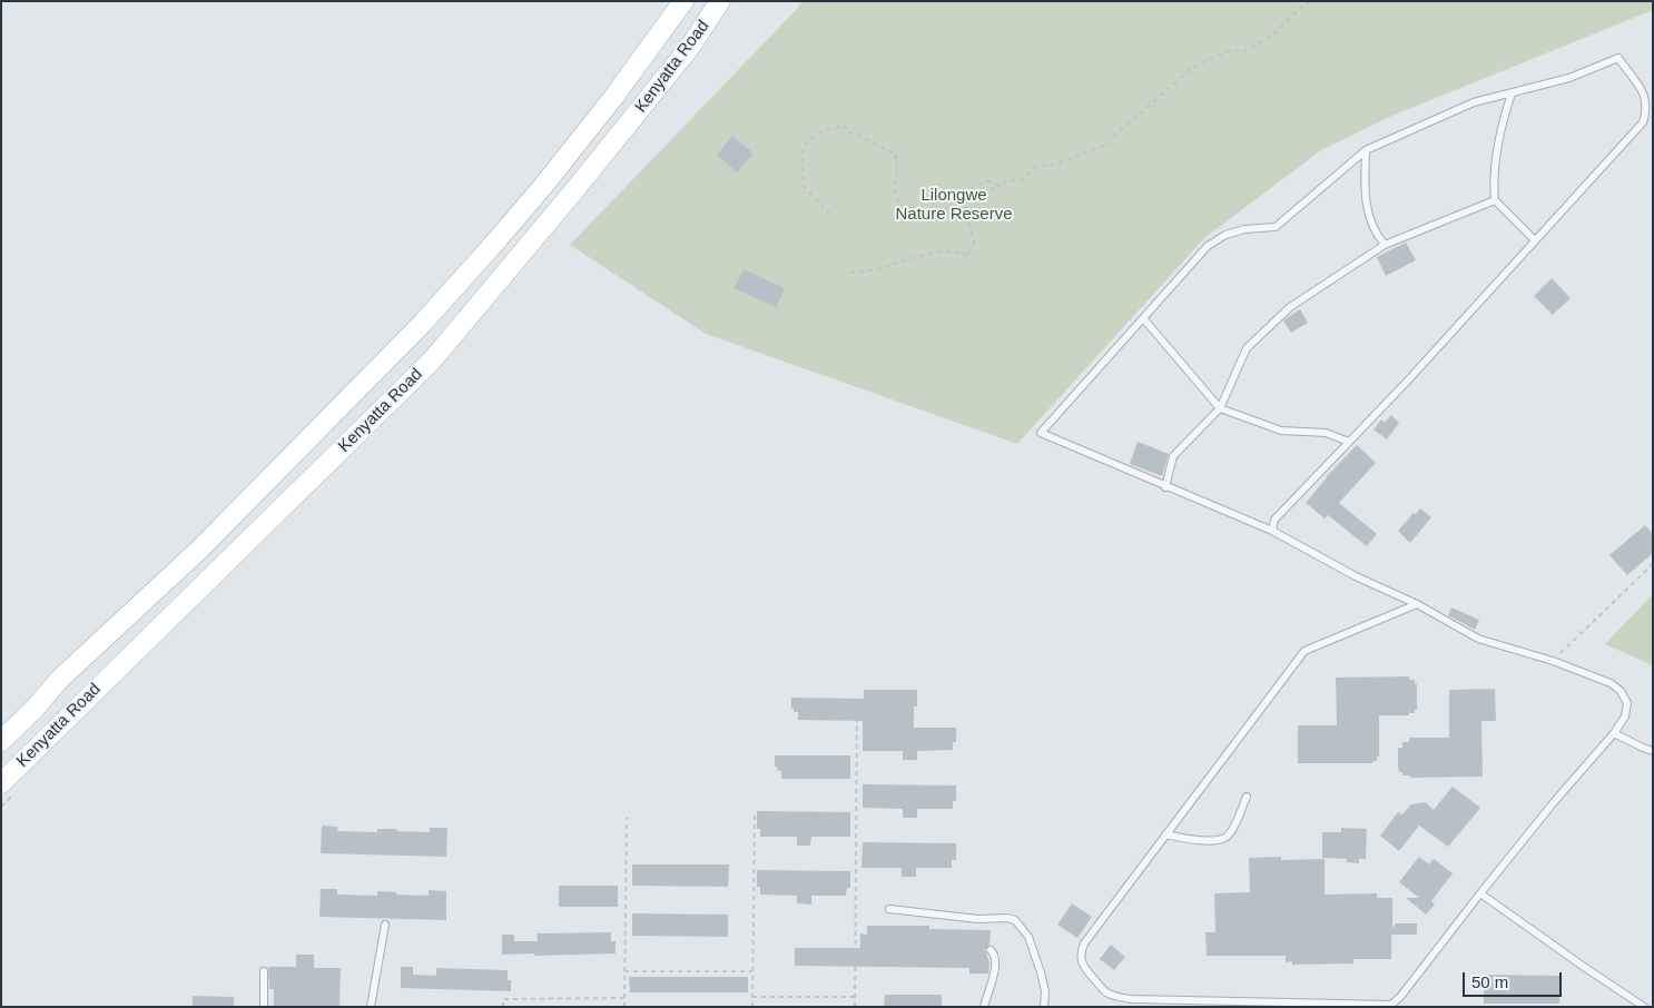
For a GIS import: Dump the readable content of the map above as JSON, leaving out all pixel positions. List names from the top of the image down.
{
  "streets": {
    "main road": ["Kenyatta Road"]
  },
  "parks": ["Lilongwe Nature Reserve"],
  "scale_bar": "50 m"
}
